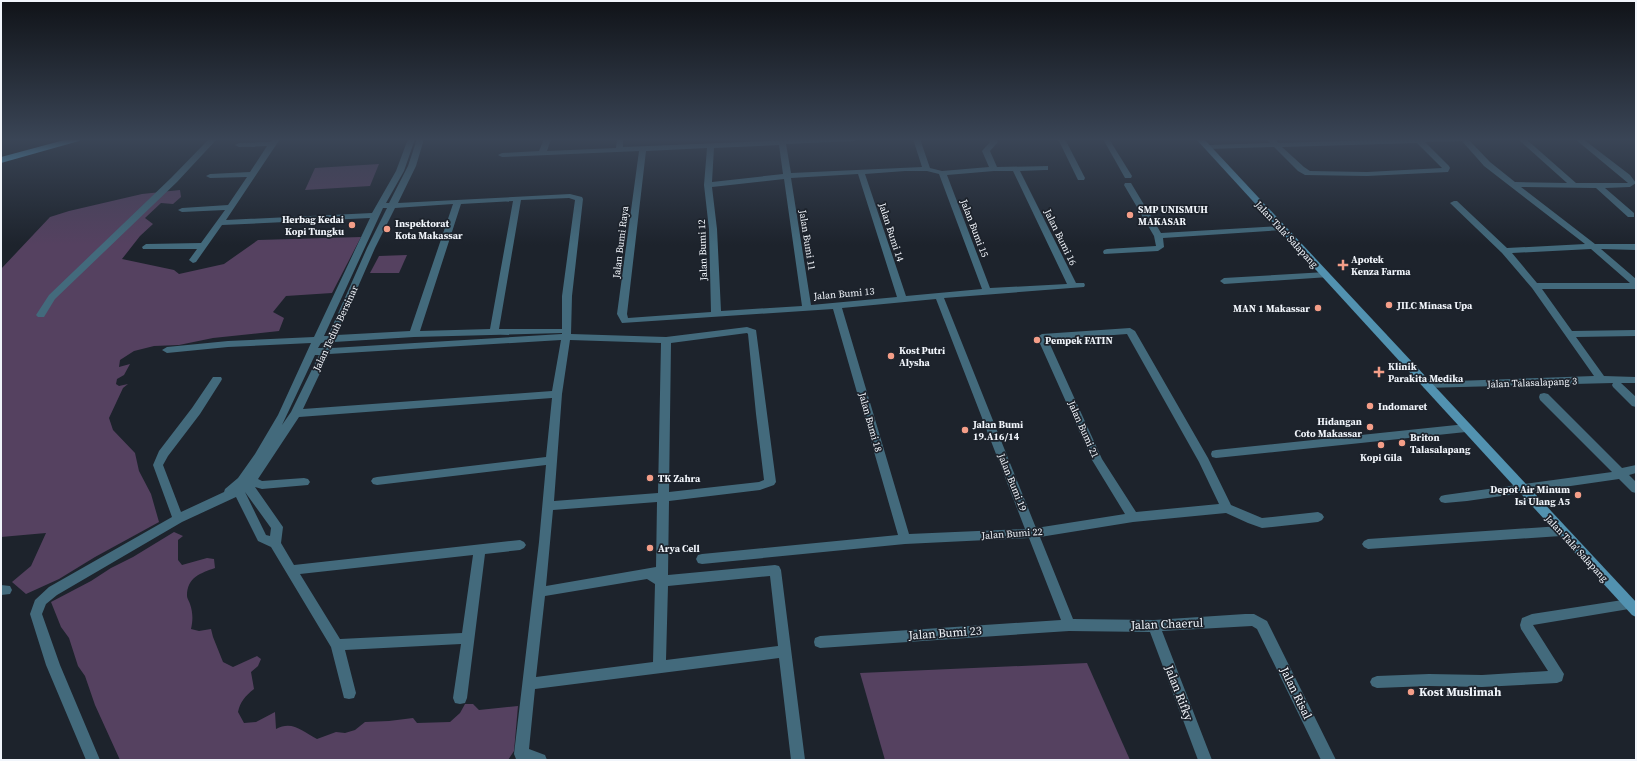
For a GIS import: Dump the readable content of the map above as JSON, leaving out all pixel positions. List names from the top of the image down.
{
  "streets": {
    "main road": ["Jalan Tala' Salapang"],
    "street": [
      "Jalan Bumi 15",
      "Jalan Bumi 14",
      "Jalan Bumi 16",
      "Jalan Bumi 11",
      "Jalan Bumi Raya",
      "Jalan Bumi 12",
      "Jalan Bumi 13",
      "Jalan Teduh Bersinar",
      "Jalan Talasalapang 3",
      "Jalan Bumi 18",
      "Jalan Bumi 21",
      "Jalan Bumi 19",
      "Jalan Bumi 22",
      "Jalan Chaerul",
      "Jalan Bumi 23",
      "Jalan Rifky",
      "Jalan Risal"
    ]
  },
  "crossings": [
    ["Jalan Bumi 15", "Jalan Bumi 13"],
    ["Jalan Bumi 14", "Jalan Bumi 13"],
    ["Jalan Tala' Salapang", "Jalan Talasalapang 3"],
    ["Jalan Bumi 16", "Jalan Bumi 13"],
    ["Jalan Bumi 11", "Jalan Bumi 13"],
    ["Jalan Bumi Raya", "Jalan Bumi 13"],
    ["Jalan Bumi 12", "Jalan Bumi 13"],
    ["Jalan Bumi 13", "Jalan Bumi 18"],
    ["Jalan Bumi 13", "Jalan Bumi 19"],
    ["Jalan Bumi 18", "Jalan Bumi 22"],
    ["Jalan Bumi 21", "Jalan Bumi 22"],
    ["Jalan Bumi 19", "Jalan Bumi 22"],
    ["Jalan Bumi 19", "Jalan Chaerul"],
    ["Jalan Bumi 19", "Jalan Bumi 23"],
    ["Jalan Chaerul", "Jalan Bumi 23"],
    ["Jalan Chaerul", "Jalan Rifky"],
    ["Jalan Chaerul", "Jalan Risal"]
  ],
  "places": {
    "other": [
      "SMP UNISMUH MAKASAR",
      "Herbag Kedai Kopi Tungku",
      "Inspektorat Kota Makassar",
      "JILC Minasa Upa",
      "MAN 1 Makassar",
      "Pempek FATIN",
      "Kost Putri Alysha",
      "Indomaret",
      "Hidangan Coto Makassar",
      "Jalan Bumi 19.A16/14",
      "Briton Talasalapang",
      "Kopi Gila",
      "TK Zahra",
      "Depot Air Minum Isi Ulang A5",
      "Arya Cell",
      "Kost Muslimah"
    ],
    "health": ["Apotek Kenza Farma", "Klinik Parakita Medika"]
  }
}
